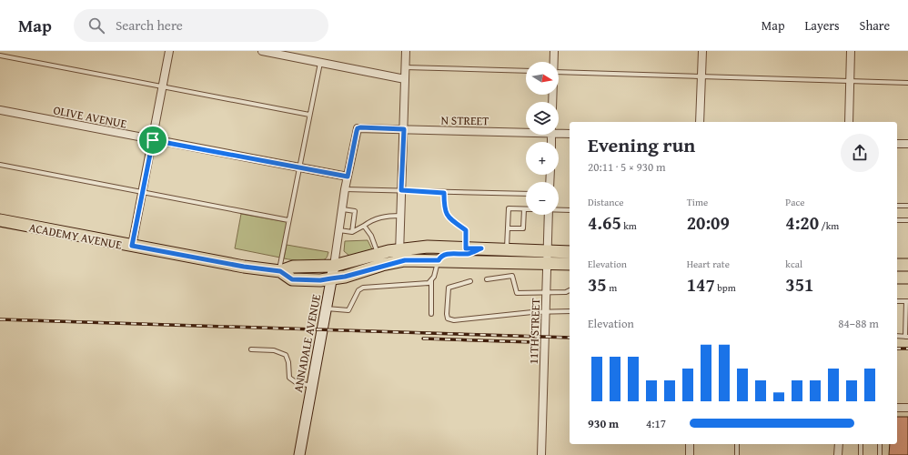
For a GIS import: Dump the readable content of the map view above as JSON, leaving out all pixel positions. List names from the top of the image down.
{
  "streets": {
    "main road": ["ACADEMY AVENUE"],
    "street": [
      "OLIVE AVENUE",
      "N STREET",
      "11TH STREET",
      "ANNADALE AVENUE"
    ]
  },
  "crossings": [
    ["OLIVE AVENUE", "ANNADALE AVENUE"],
    ["N STREET", "ANNADALE AVENUE"],
    ["ACADEMY AVENUE", "11TH STREET"],
    ["ACADEMY AVENUE", "ANNADALE AVENUE"]
  ],
  "north": "right",
  "page": {
    "header": "Map",
    "search": "Search here",
    "nav": ["Map", "Layers", "Share"],
    "map_buttons": ["+", "−"],
    "heading": ["Evening run", "20:11 · 5 × 930 m"],
    "stats": [
      ["Distance", "4.65 km"],
      ["Time", "20:09"],
      ["Pace", "4:20 /km"],
      ["Elevation", "35 m"],
      ["Heart rate", "147 bpm"],
      ["kcal", "351"]
    ],
    "chart": ["Elevation", "84–88 m"],
    "list": [
      {
        "name": "930 m",
        "note": "4:17"
      }
    ]
  }
}
